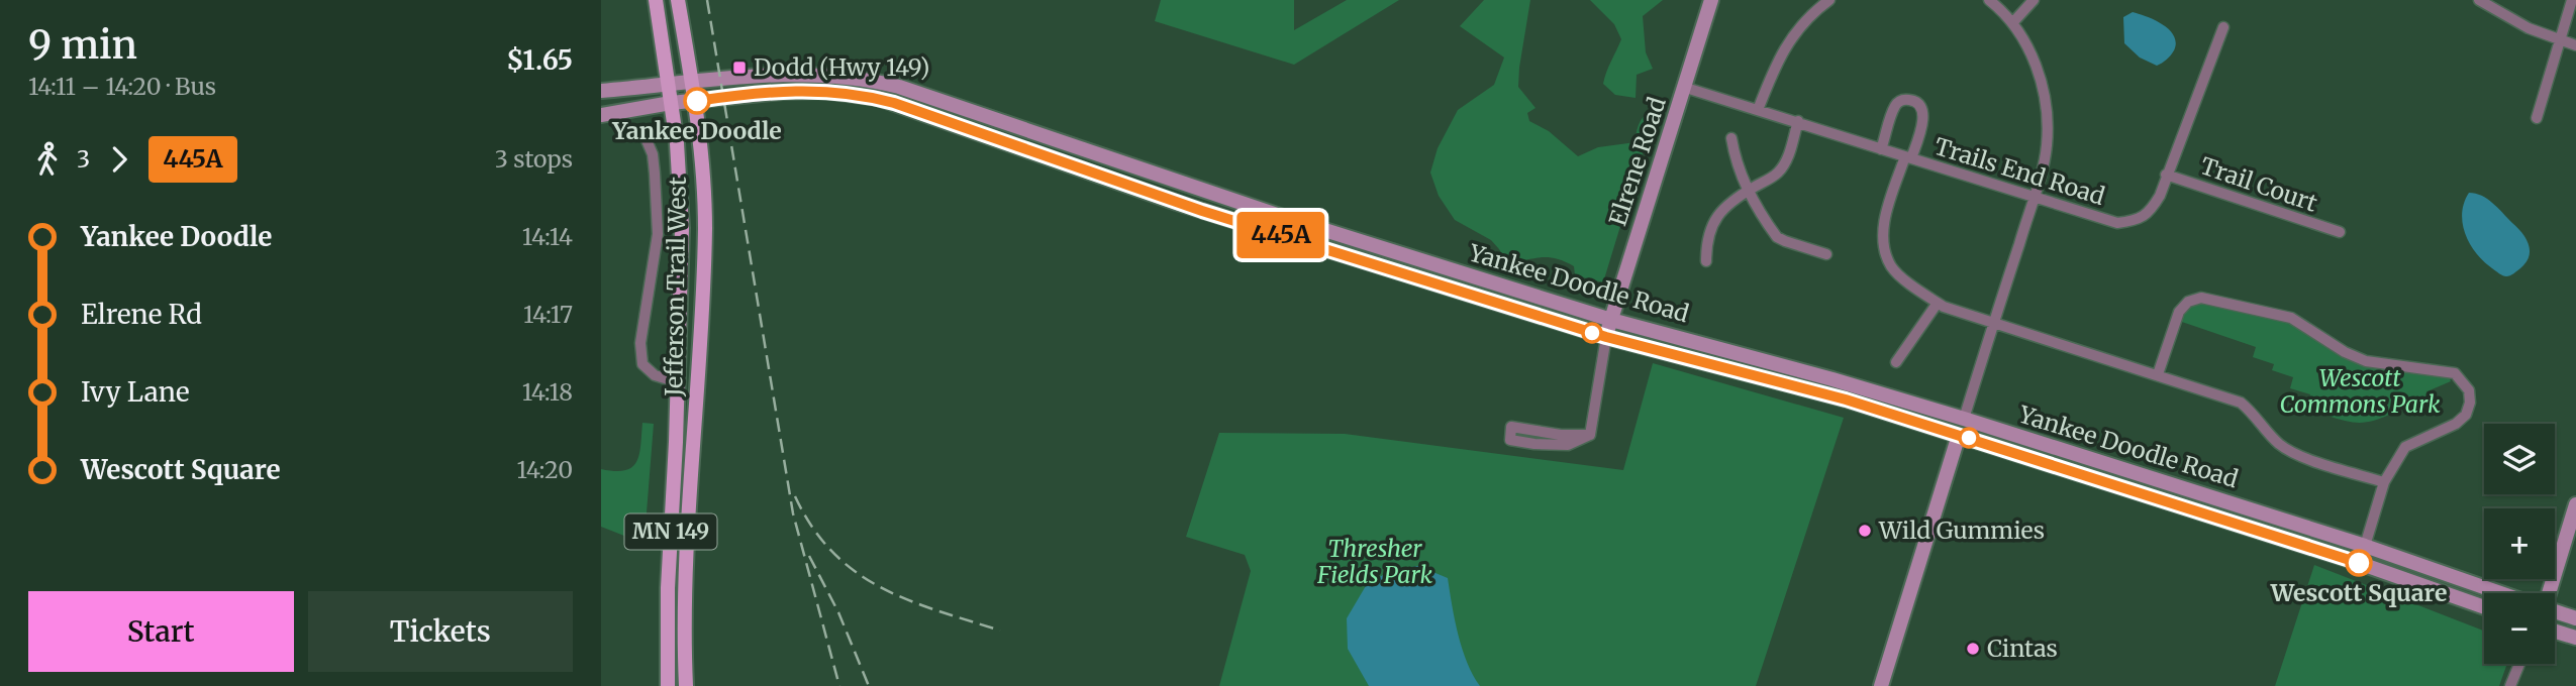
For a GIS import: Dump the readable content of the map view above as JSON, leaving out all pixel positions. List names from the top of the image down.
{
  "streets": {
    "main road": [
      "Elrene Road",
      "Yankee Doodle Road",
      "Jefferson Trail West",
      "MN 149"
    ],
    "street": ["Trails End Road", "Trail Court"]
  },
  "crossings": [
    ["Elrene Road", "Trails End Road"],
    ["Elrene Road", "Yankee Doodle Road"],
    ["Trails End Road", "Trail Court"],
    ["Yankee Doodle Road", "Jefferson Trail West"]
  ],
  "parks": ["Wescott Commons Park", "Thresher Fields Park"],
  "places": {
    "transit": ["Dodd (Hwy 149)"],
    "other": [
      "Yankee Doodle",
      "Wild Gummies",
      "Wescott Square",
      "Cintas"
    ]
  },
  "lines": ["bus line 445A"],
  "page": {
    "heading": ["9 min", "14:11 – 14:20 · Bus", "$1.65"],
    "on_map": "445A",
    "legs": ["3", "445A", "3 stops"],
    "list": [
      {
        "name": "Yankee Doodle",
        "value": "14:14"
      },
      {
        "name": "Elrene Rd",
        "value": "14:17"
      },
      {
        "name": "Ivy Lane",
        "value": "14:18"
      },
      {
        "name": "Wescott Square",
        "value": "14:20"
      }
    ],
    "map_buttons": ["+", "−"],
    "buttons": ["Start", "Tickets"]
  }
}
